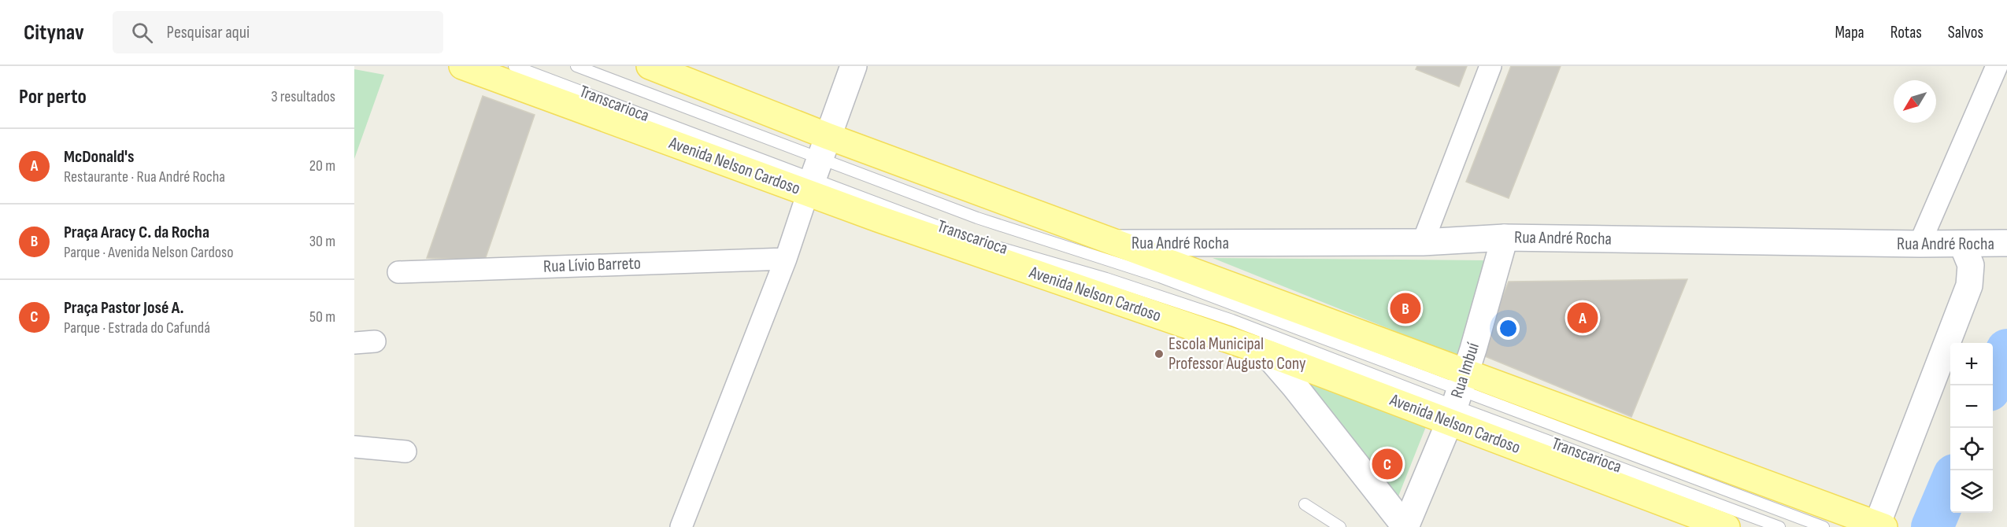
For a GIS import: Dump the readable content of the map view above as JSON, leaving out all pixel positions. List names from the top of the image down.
{
  "streets": {
    "main road": ["Avenida Nelson Cardoso", "Rua André Rocha", "Rua Imbuí"],
    "street": ["Rua Lívio Barreto"],
    "lane": ["Transcarioca"]
  },
  "crossings": [
    ["Transcarioca", "Avenida Nelson Cardoso"],
    ["Transcarioca", "Rua Imbuí"],
    ["Avenida Nelson Cardoso", "Rua André Rocha"],
    ["Avenida Nelson Cardoso", "Rua Imbuí"],
    ["Rua André Rocha", "Rua Imbuí"]
  ],
  "places": ["Escola Municipal Professor Augusto Cony"],
  "north": "bottom left",
  "page": {
    "header": "Citynav",
    "search": "Pesquisar aqui",
    "nav": ["Mapa", "Rotas", "Salvos"],
    "heading": ["Por perto", "3 resultados"],
    "list": [
      {
        "mark": "A",
        "name": "McDonald's",
        "note": "Restaurante · Rua André Rocha",
        "value": "20 m"
      },
      {
        "mark": "B",
        "name": "Praça Aracy C. da Rocha",
        "note": "Parque · Avenida Nelson Cardoso",
        "value": "30 m"
      },
      {
        "mark": "C",
        "name": "Praça Pastor José A.",
        "note": "Parque · Estrada do Cafundá",
        "value": "50 m"
      }
    ],
    "pins": ["B", "A", "C"],
    "map_buttons": ["+", "−"]
  }
}
